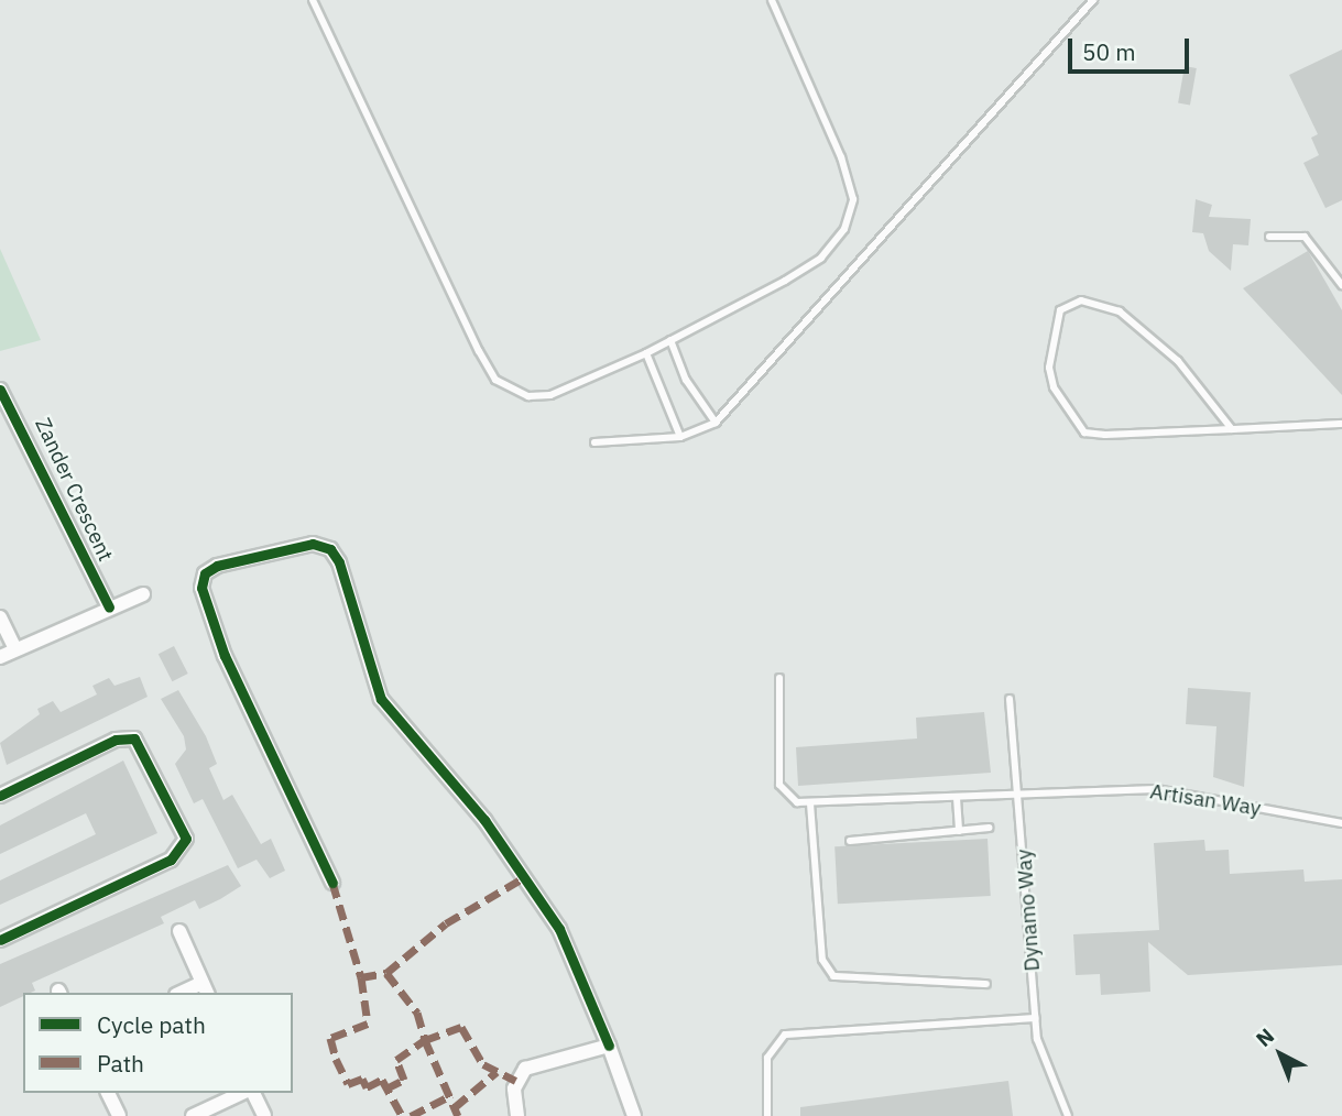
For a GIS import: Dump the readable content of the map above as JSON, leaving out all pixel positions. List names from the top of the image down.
{
  "streets": {
    "street": ["Zander Crescent"],
    "lane": ["Artisan Way", "Dynamo Way"]
  },
  "crossings": [
    ["Artisan Way", "Dynamo Way"]
  ],
  "legend": ["Cycle path", "Path"],
  "scale_bar": "50 m",
  "north": "top left"
}
